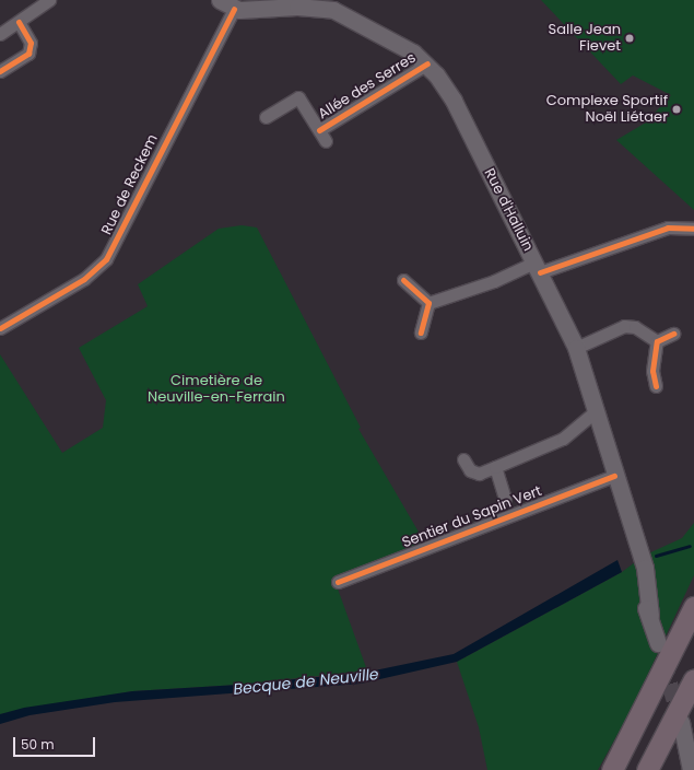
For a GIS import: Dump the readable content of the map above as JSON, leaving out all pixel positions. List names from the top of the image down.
{
  "streets": {
    "main road": ["Rue d'Halluin"],
    "street": ["Allée des Serres", "Rue de Reckem", "Sentier du Sapin Vert"]
  },
  "crossings": [
    ["Allée des Serres", "Rue d'Halluin"],
    ["Rue de Reckem", "Rue d'Halluin"],
    ["Rue d'Halluin", "Sentier du Sapin Vert"]
  ],
  "water": ["Becque de Neuville"],
  "parks": ["Cimetière de Neuville-en-Ferrain"],
  "places": ["Salle Jean Fievet", "Complexe Sportif Noël Liétaer"],
  "scale_bar": "50 m"
}
